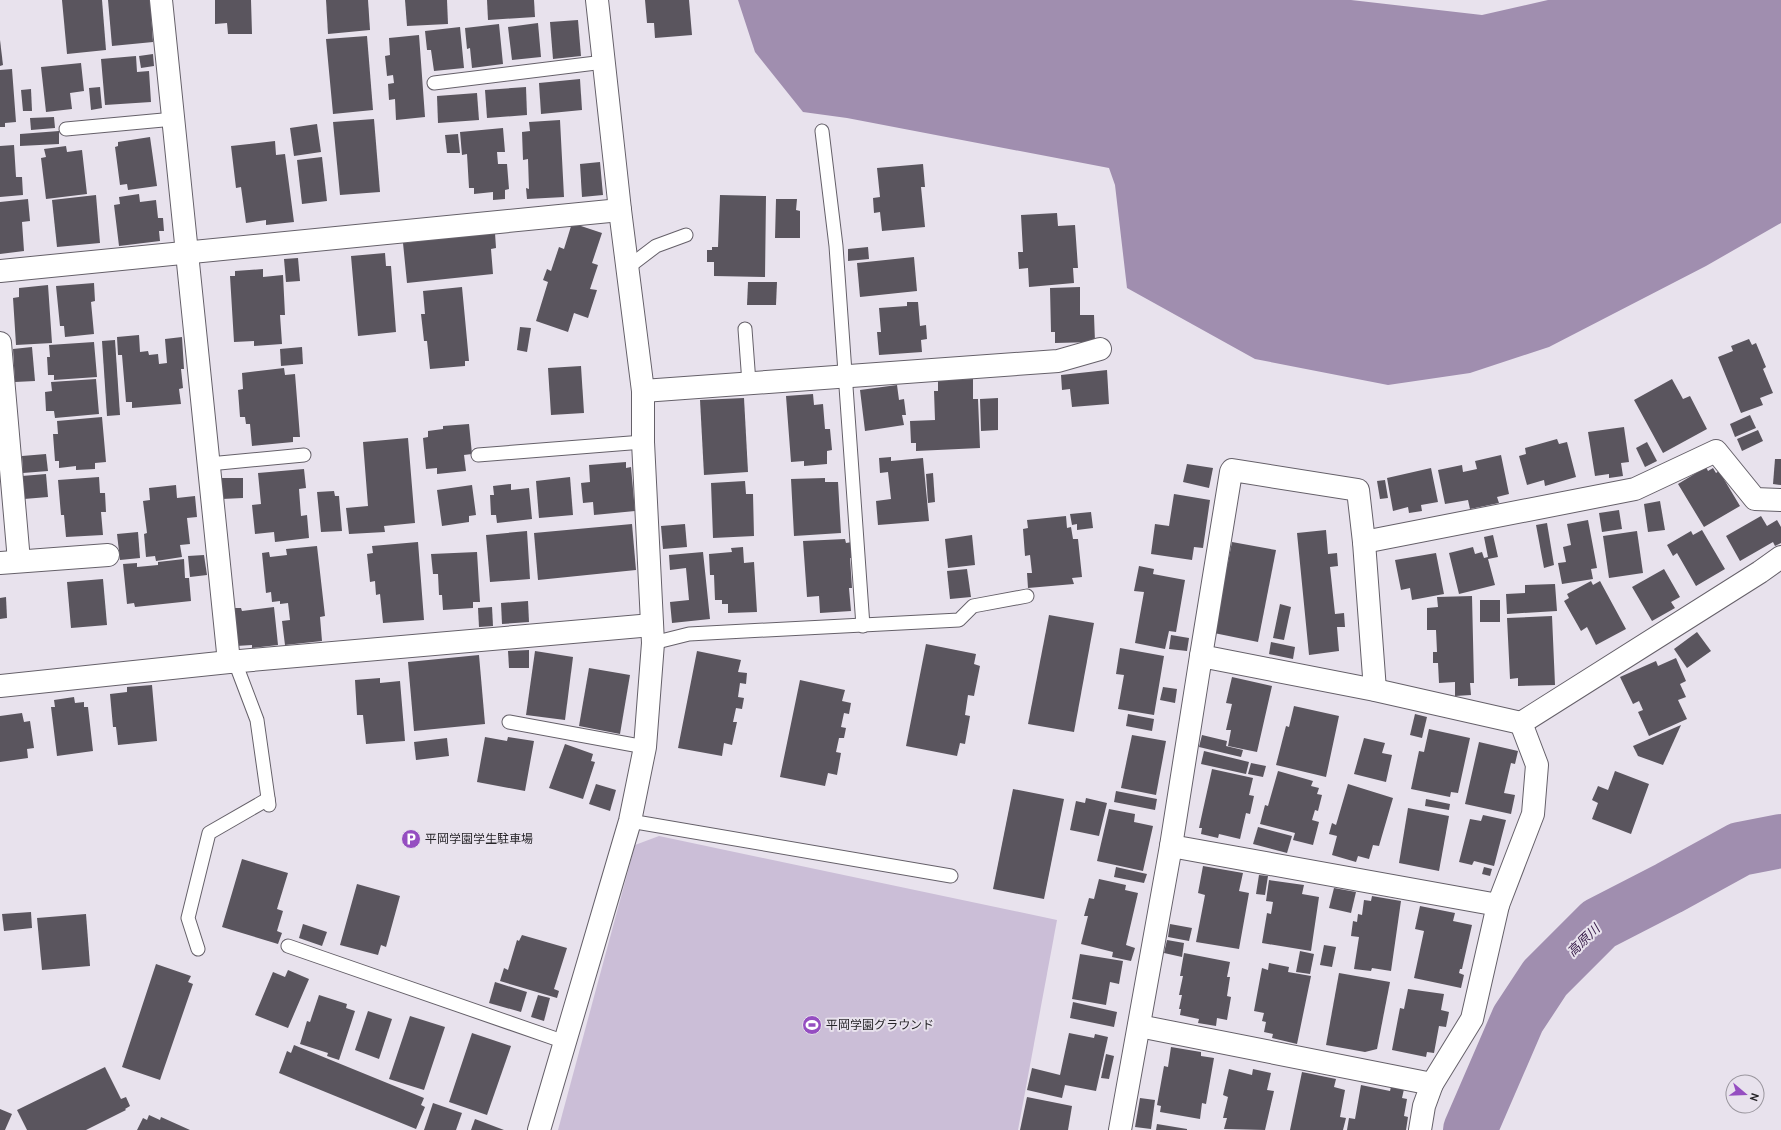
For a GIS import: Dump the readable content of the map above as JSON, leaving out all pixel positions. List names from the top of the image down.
{
  "water": ["高原川"],
  "places": {
    "parking": ["平岡学園学生駐車場"],
    "sports": ["平岡学園グラウンド"]
  },
  "north": "right"
}
